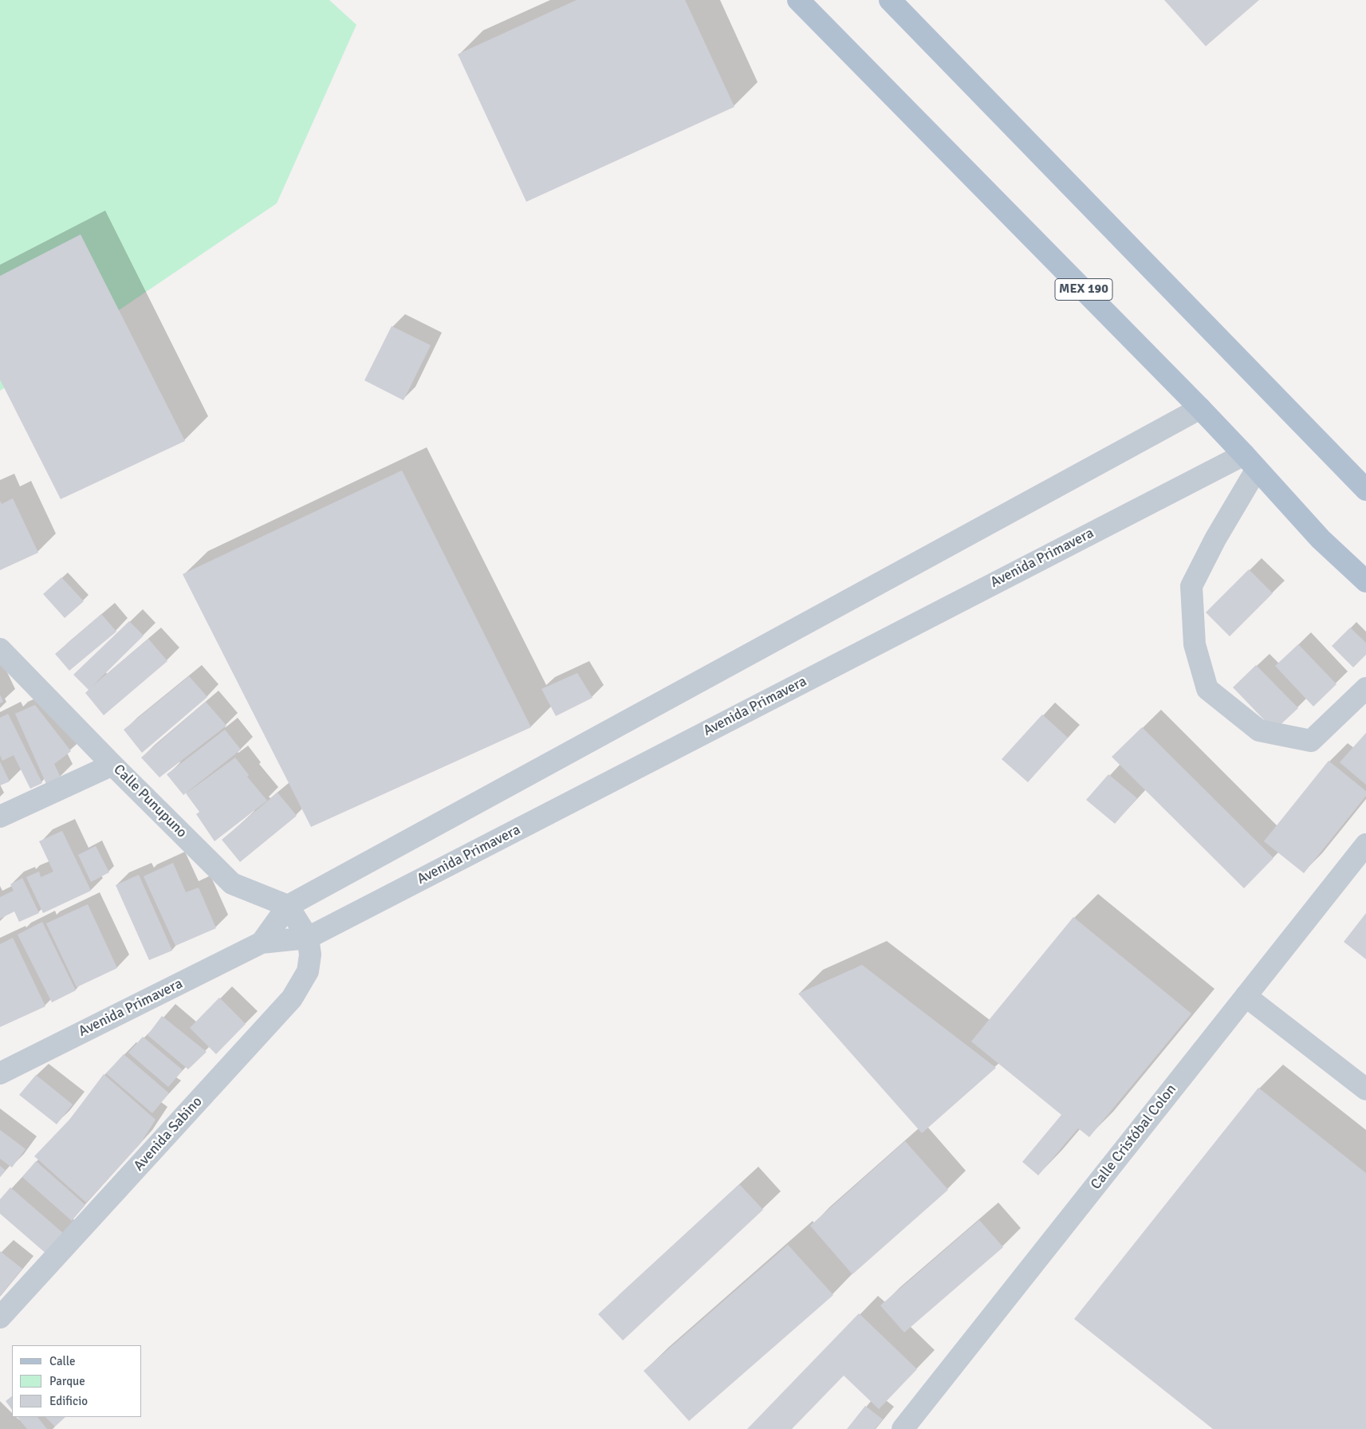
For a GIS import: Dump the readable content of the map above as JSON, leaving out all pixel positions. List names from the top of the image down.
{
  "streets": {
    "main road": ["MEX 190"],
    "street": [
      "Avenida Primavera",
      "Calle Punupuno",
      "Avenida Sabino",
      "Calle Cristóbal Colon"
    ]
  },
  "crossings": [
    ["MEX 190", "Avenida Primavera"],
    ["Avenida Primavera", "Calle Punupuno"],
    ["Avenida Primavera", "Avenida Sabino"]
  ],
  "legend": ["Calle", "Parque", "Edificio"]
}
